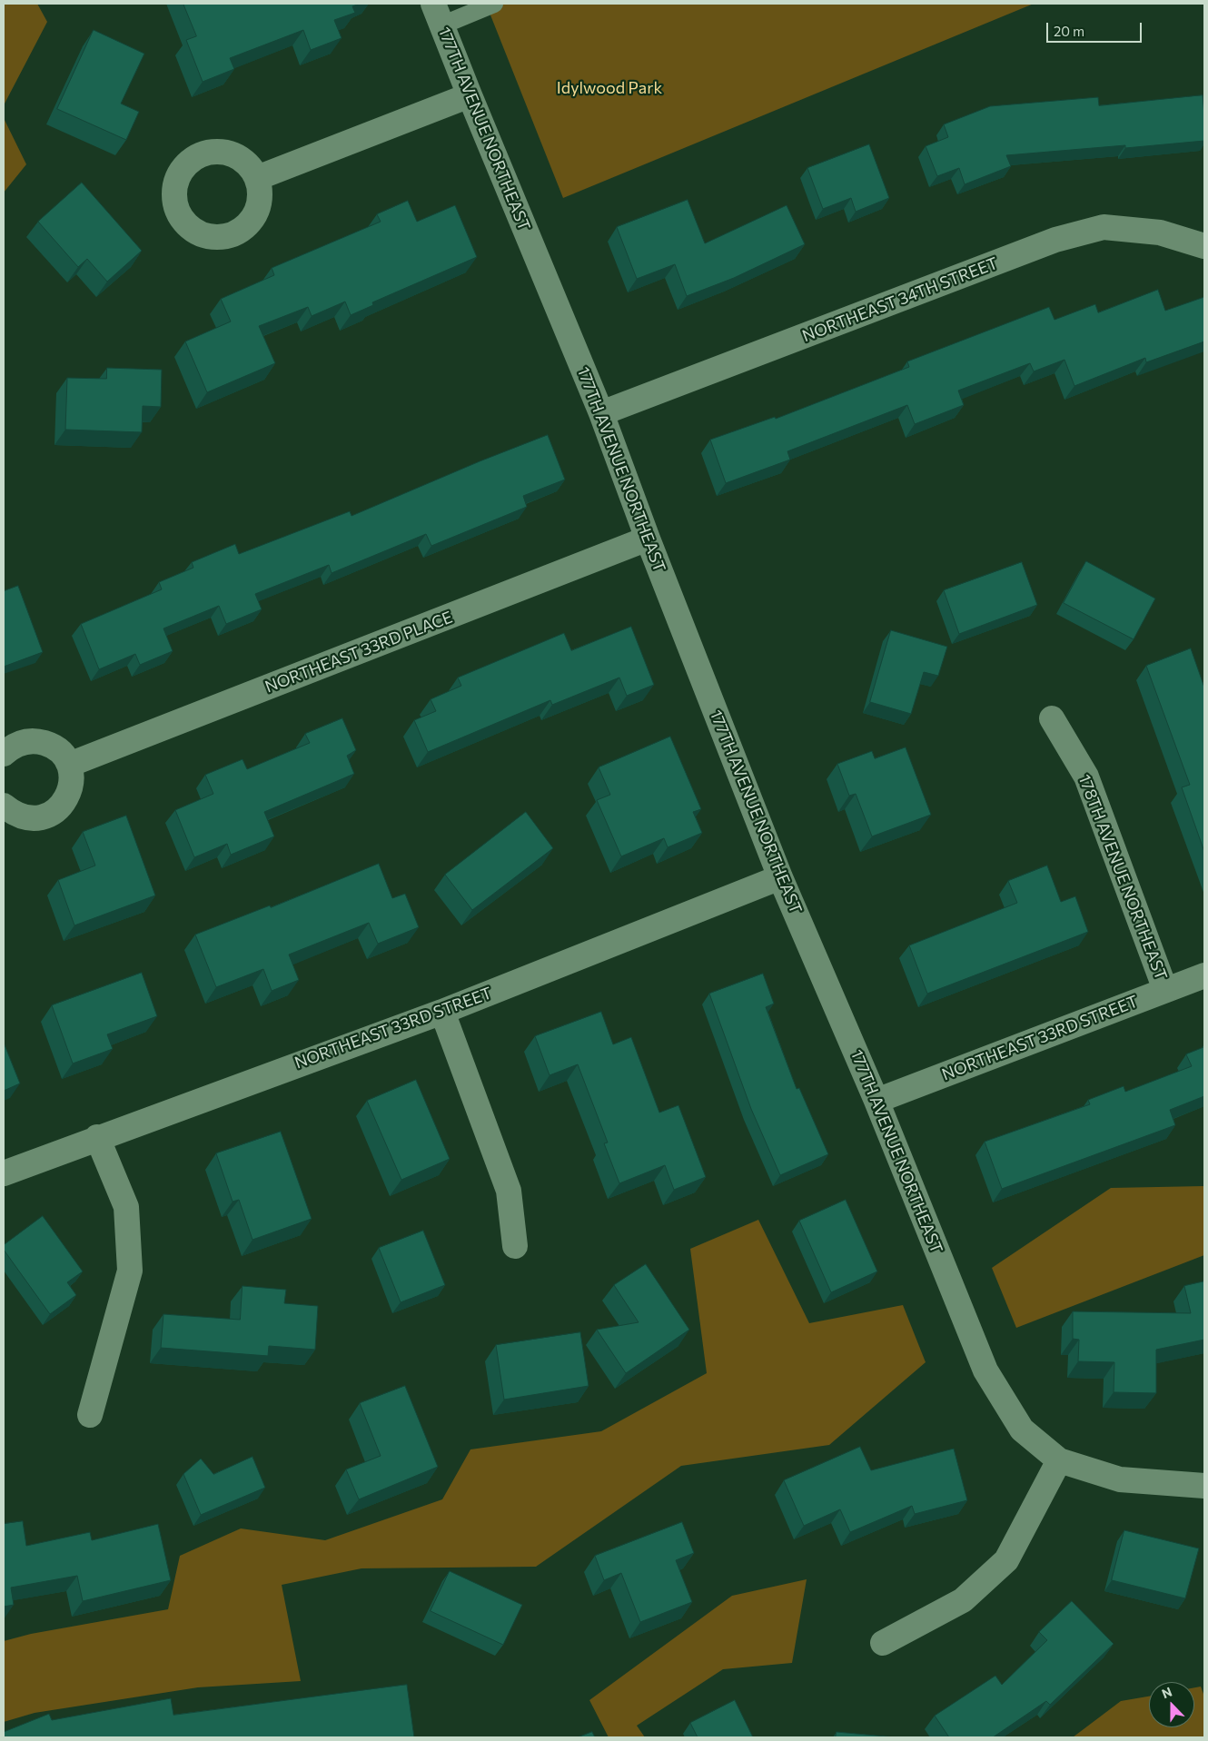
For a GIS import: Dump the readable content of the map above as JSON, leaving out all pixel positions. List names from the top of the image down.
{
  "streets": {
    "street": [
      "177TH AVENUE NORTHEAST",
      "NORTHEAST 34TH STREET",
      "NORTHEAST 33RD PLACE",
      "178TH AVENUE NORTHEAST",
      "NORTHEAST 33RD STREET"
    ]
  },
  "crossings": [
    ["177TH AVENUE NORTHEAST", "NORTHEAST 34TH STREET"],
    ["177TH AVENUE NORTHEAST", "NORTHEAST 33RD PLACE"],
    ["177TH AVENUE NORTHEAST", "NORTHEAST 33RD STREET"],
    ["178TH AVENUE NORTHEAST", "NORTHEAST 33RD STREET"]
  ],
  "parks": ["Idylwood Park"],
  "scale_bar": "20 m",
  "north": "top"
}
